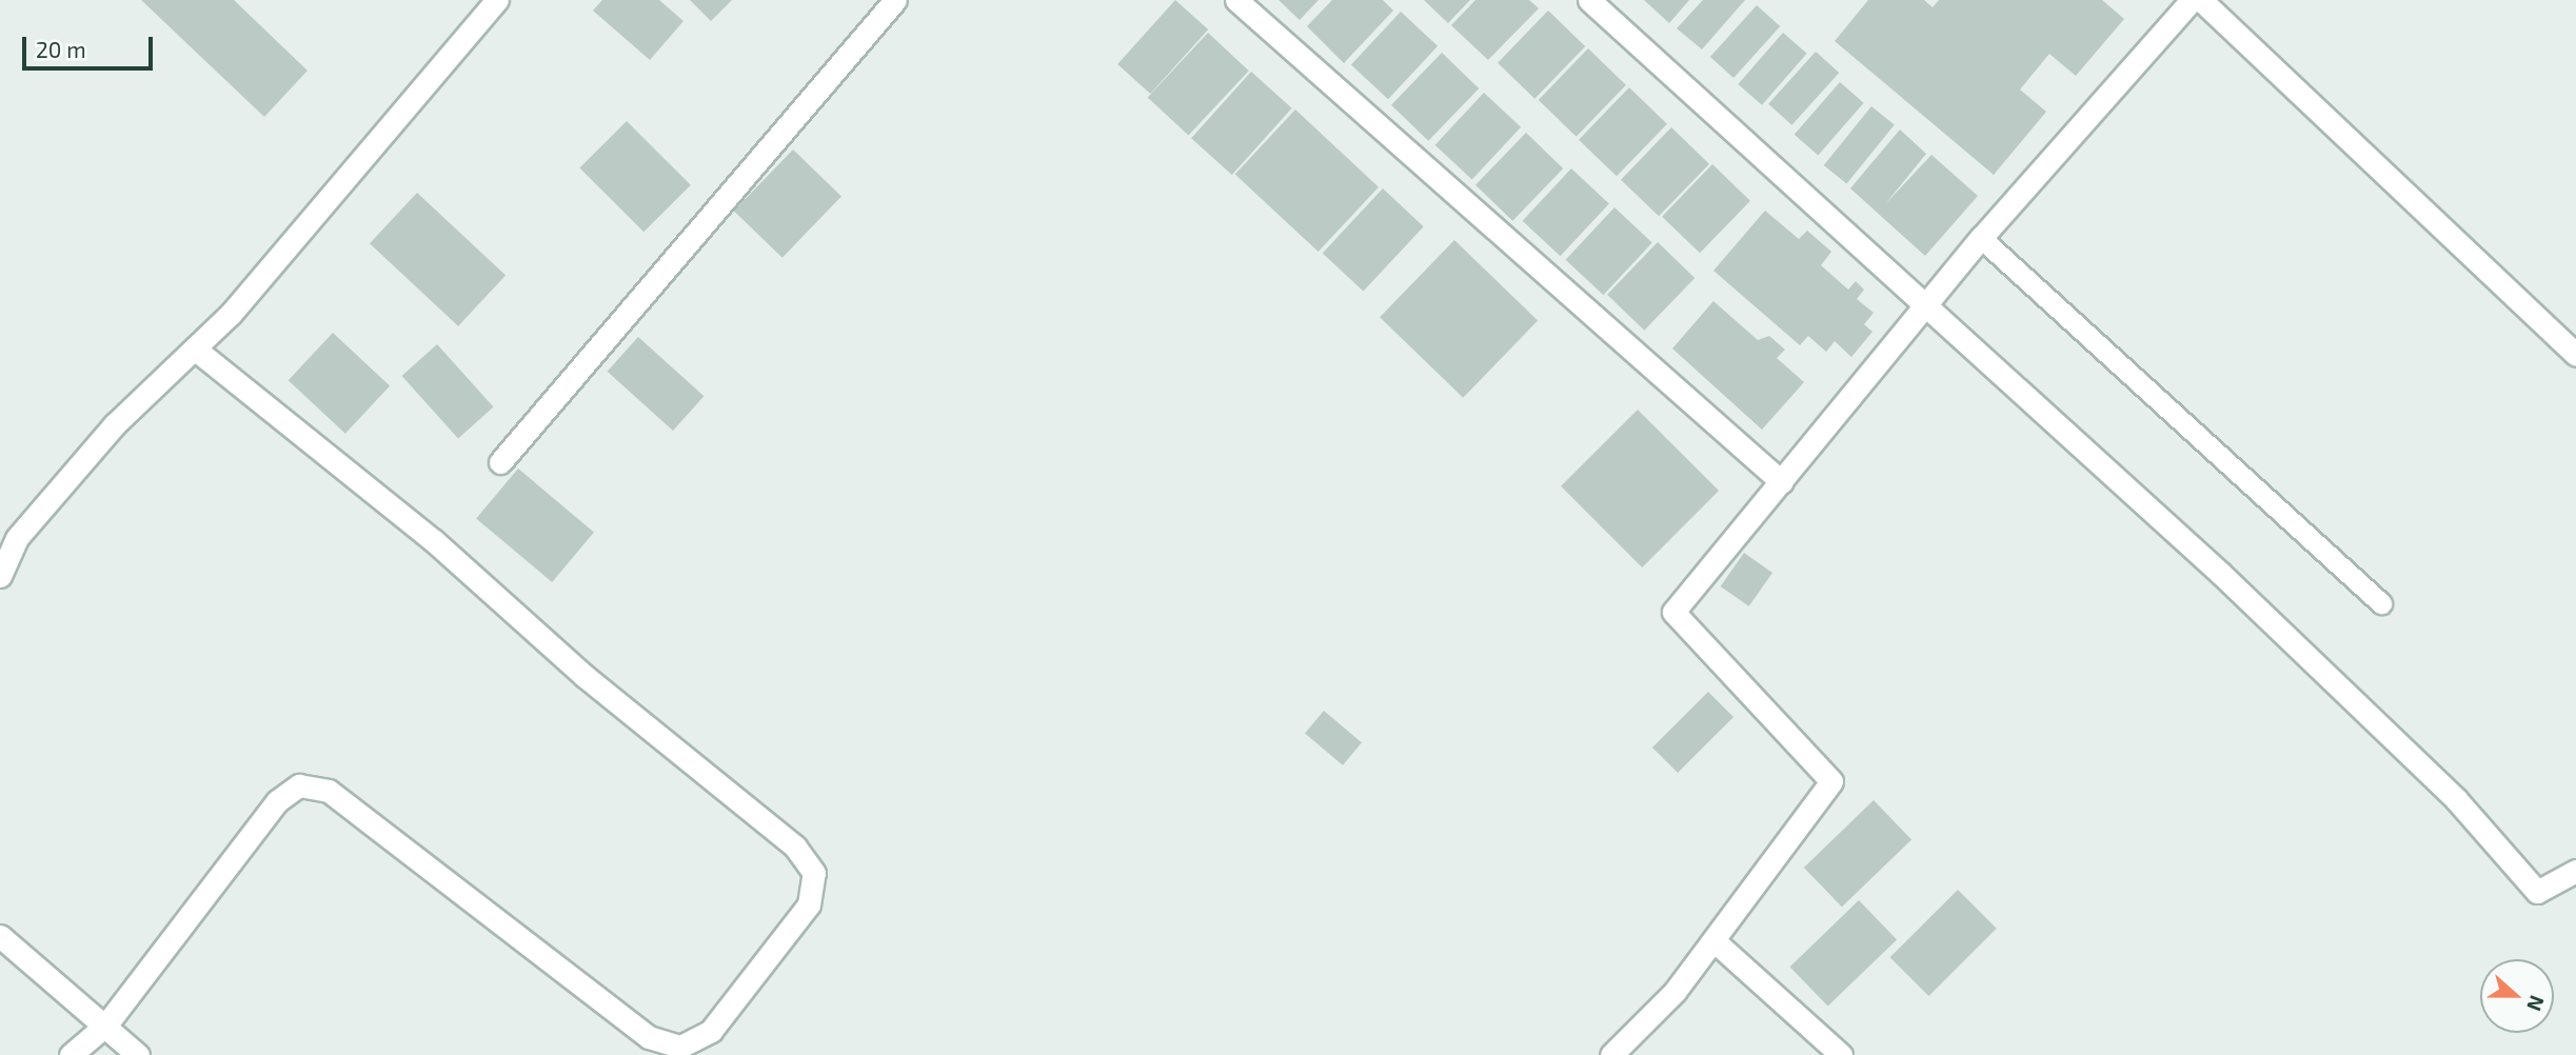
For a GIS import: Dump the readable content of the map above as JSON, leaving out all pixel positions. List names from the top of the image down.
{
  "scale_bar": "20 m",
  "north": "right"
}
